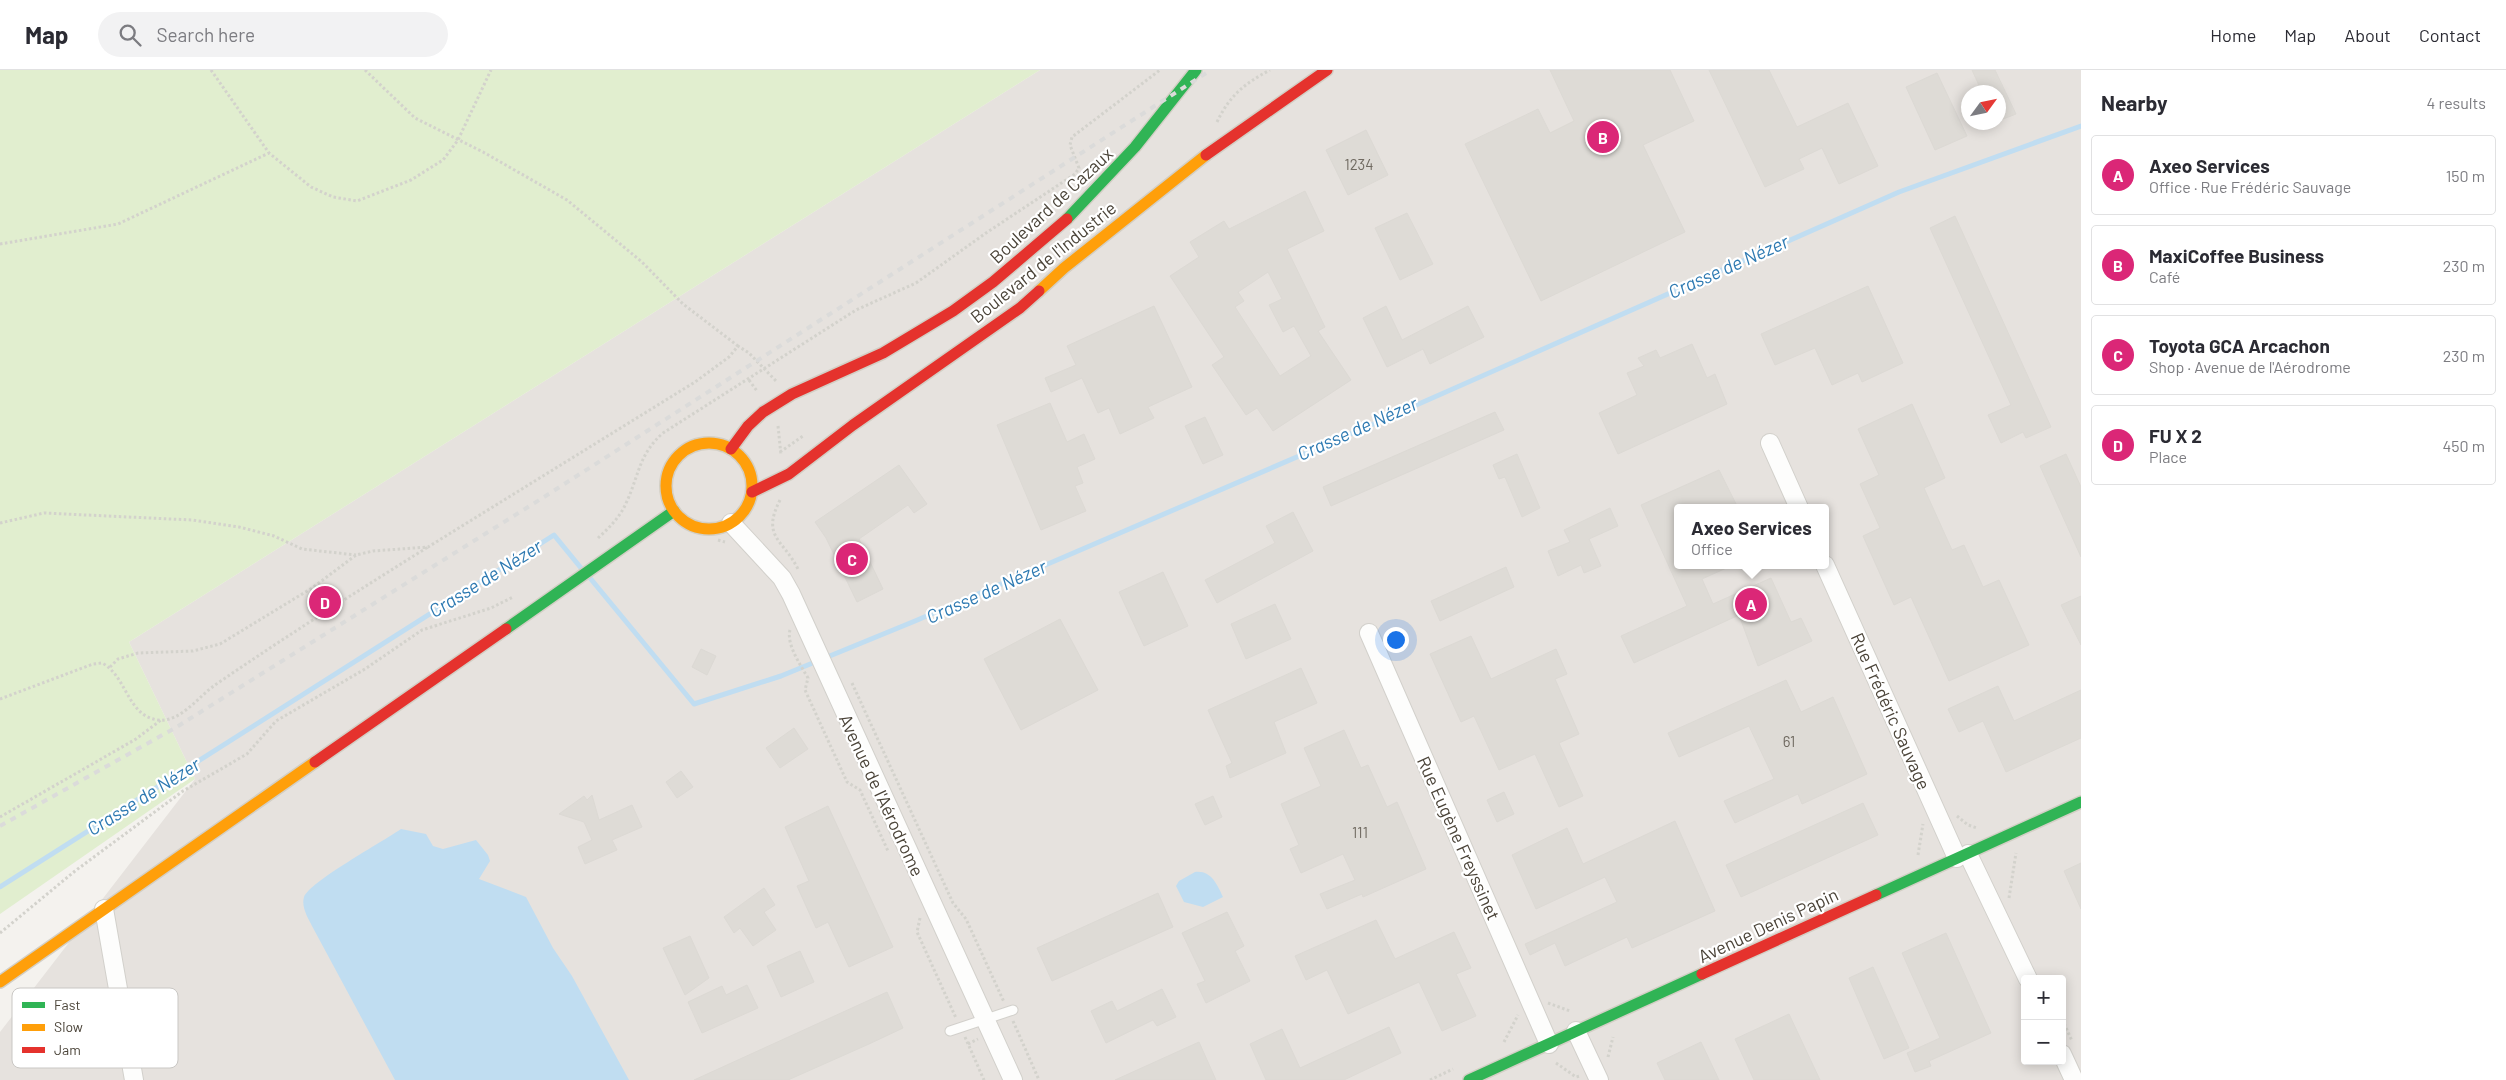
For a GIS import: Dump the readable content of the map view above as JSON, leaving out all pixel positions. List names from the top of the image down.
{
  "streets": {
    "main road": ["Boulevard de Cazaux", "Boulevard de l'Industrie", "Avenue Denis Papin"],
    "street": ["Rue Frédéric Sauvage", "Avenue de l'Aérodrome", "Rue Eugène Freyssinet"]
  },
  "crossings": [
    ["Boulevard de Cazaux", "Boulevard de l'Industrie"],
    ["Boulevard de Cazaux", "Avenue de l'Aérodrome"],
    ["Boulevard de l'Industrie", "Avenue de l'Aérodrome"],
    ["Rue Frédéric Sauvage", "Avenue Denis Papin"],
    ["Rue Eugène Freyssinet", "Avenue Denis Papin"]
  ],
  "water": ["Crasse de Nézer"],
  "house_numbers": ["1234", "61", "111"],
  "legend": ["Fast", "Slow", "Jam"],
  "north": "top right",
  "page": {
    "header": "Map",
    "search": "Search here",
    "nav": [
      "Home",
      "Map",
      "About",
      "Contact"
    ],
    "heading": ["Nearby", "4 results"],
    "pins": [
      "B",
      "C",
      "D",
      "A"
    ],
    "list": [
      {
        "mark": "A",
        "name": "Axeo Services",
        "note": "Office · Rue Frédéric Sauvage",
        "value": "150 m"
      },
      {
        "mark": "B",
        "name": "MaxiCoffee Business",
        "note": "Café",
        "value": "230 m"
      },
      {
        "mark": "C",
        "name": "Toyota GCA Arcachon",
        "note": "Shop · Avenue de l'Aérodrome",
        "value": "230 m"
      },
      {
        "mark": "D",
        "name": "FU X 2",
        "note": "Place",
        "value": "450 m"
      }
    ],
    "popup": ["Axeo Services", "Office"],
    "map_buttons": ["+", "−"]
  }
}
